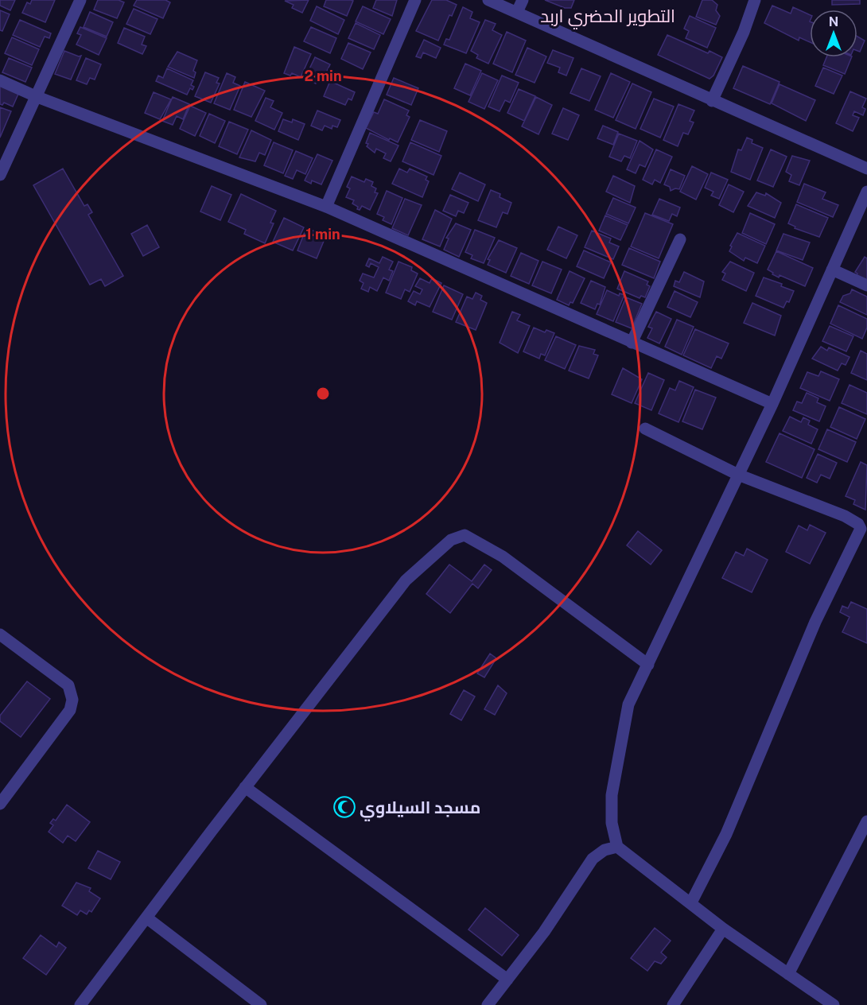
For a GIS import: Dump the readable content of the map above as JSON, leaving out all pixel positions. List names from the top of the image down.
{
  "districts": ["التطوير الحضري اربد"],
  "places": {
    "mosque": ["مسجد السيلاوي"]
  },
  "north": "top",
  "rings": ["2 min", "1 min"]
}
